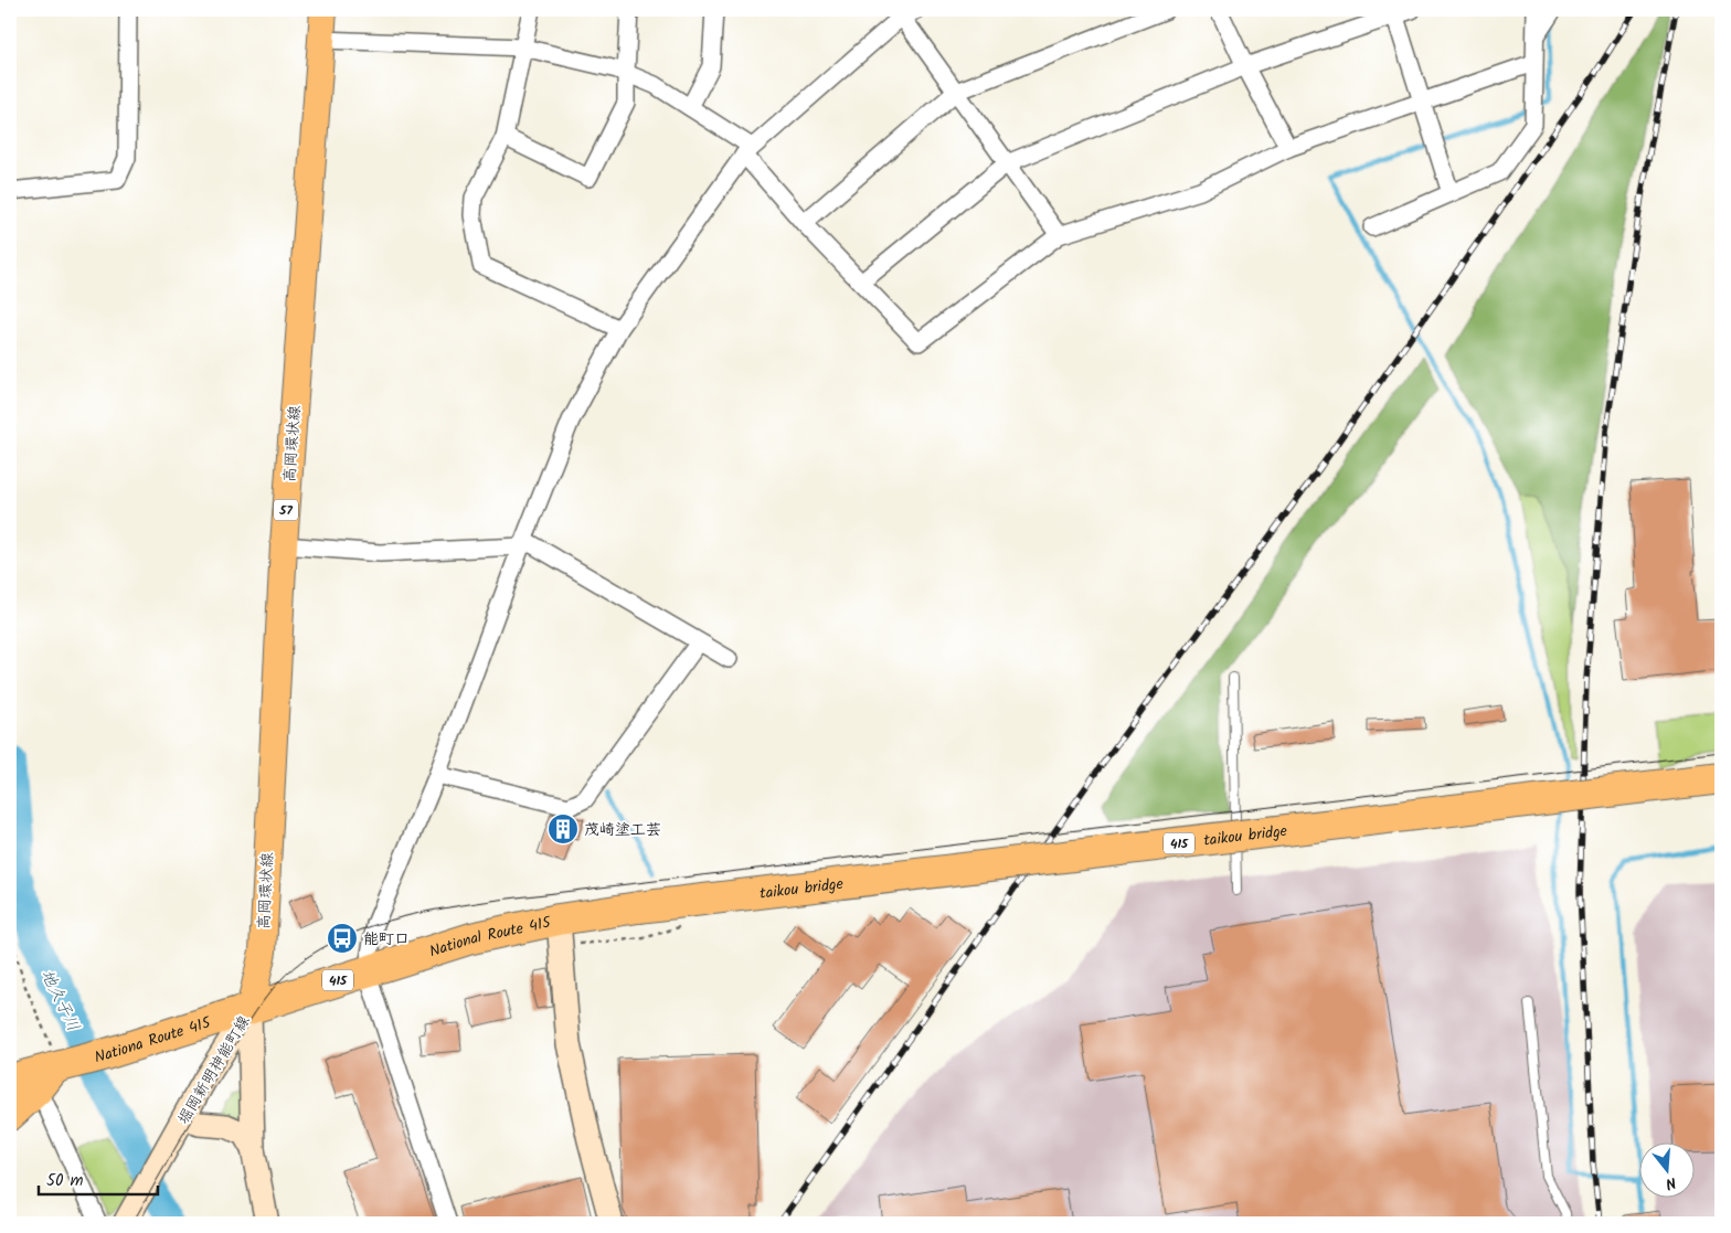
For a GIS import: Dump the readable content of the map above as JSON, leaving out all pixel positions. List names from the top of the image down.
{
  "streets": {
    "highway": [
      "taikou bridge",
      "415",
      "National Route 415",
      "Nationa Route 415"
    ],
    "main road": ["高岡環状線", "57", "堀岡新明神能町線"]
  },
  "crossings": [
    ["高岡環状線", "National Route 415"],
    ["高岡環状線", "Nationa Route 415"],
    ["高岡環状線", "堀岡新明神能町線"],
    ["taikou bridge", "National Route 415"],
    ["National Route 415", "Nationa Route 415"],
    ["National Route 415", "堀岡新明神能町線"],
    ["Nationa Route 415", "堀岡新明神能町線"]
  ],
  "water": ["地久子川"],
  "places": {
    "building": ["茂崎塗工芸"],
    "bus stop": ["能町口"]
  },
  "scale_bar": "50 m",
  "north": "bottom"
}
